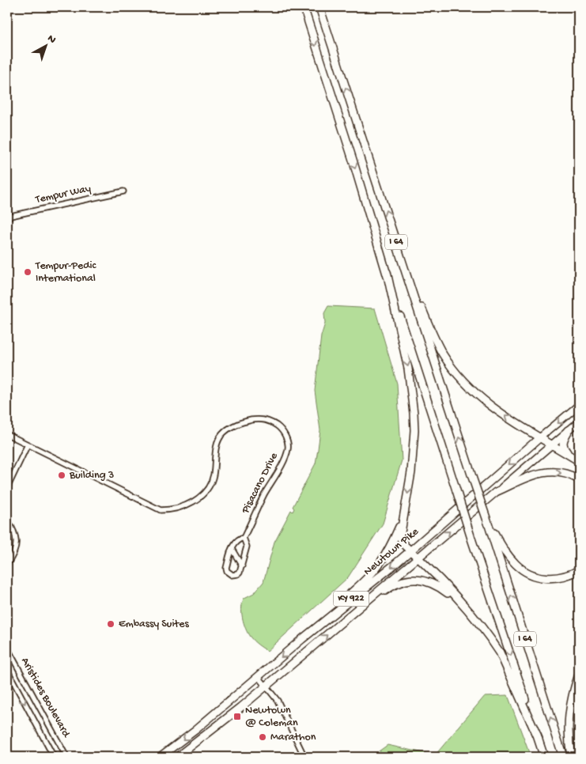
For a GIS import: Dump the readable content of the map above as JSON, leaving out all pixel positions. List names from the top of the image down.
{
  "streets": {
    "highway": ["I 64", "Newtown Pike", "KY 922"],
    "street": ["Tempur Way", "Pisacano Drive", "Aristides Boulevard"]
  },
  "places": {
    "other": [
      "Tempur-Pedic International",
      "Building 3",
      "Embassy Suites",
      "Marathon"
    ],
    "transit": ["Newtown @ Coleman"]
  },
  "north": "top right"
}
